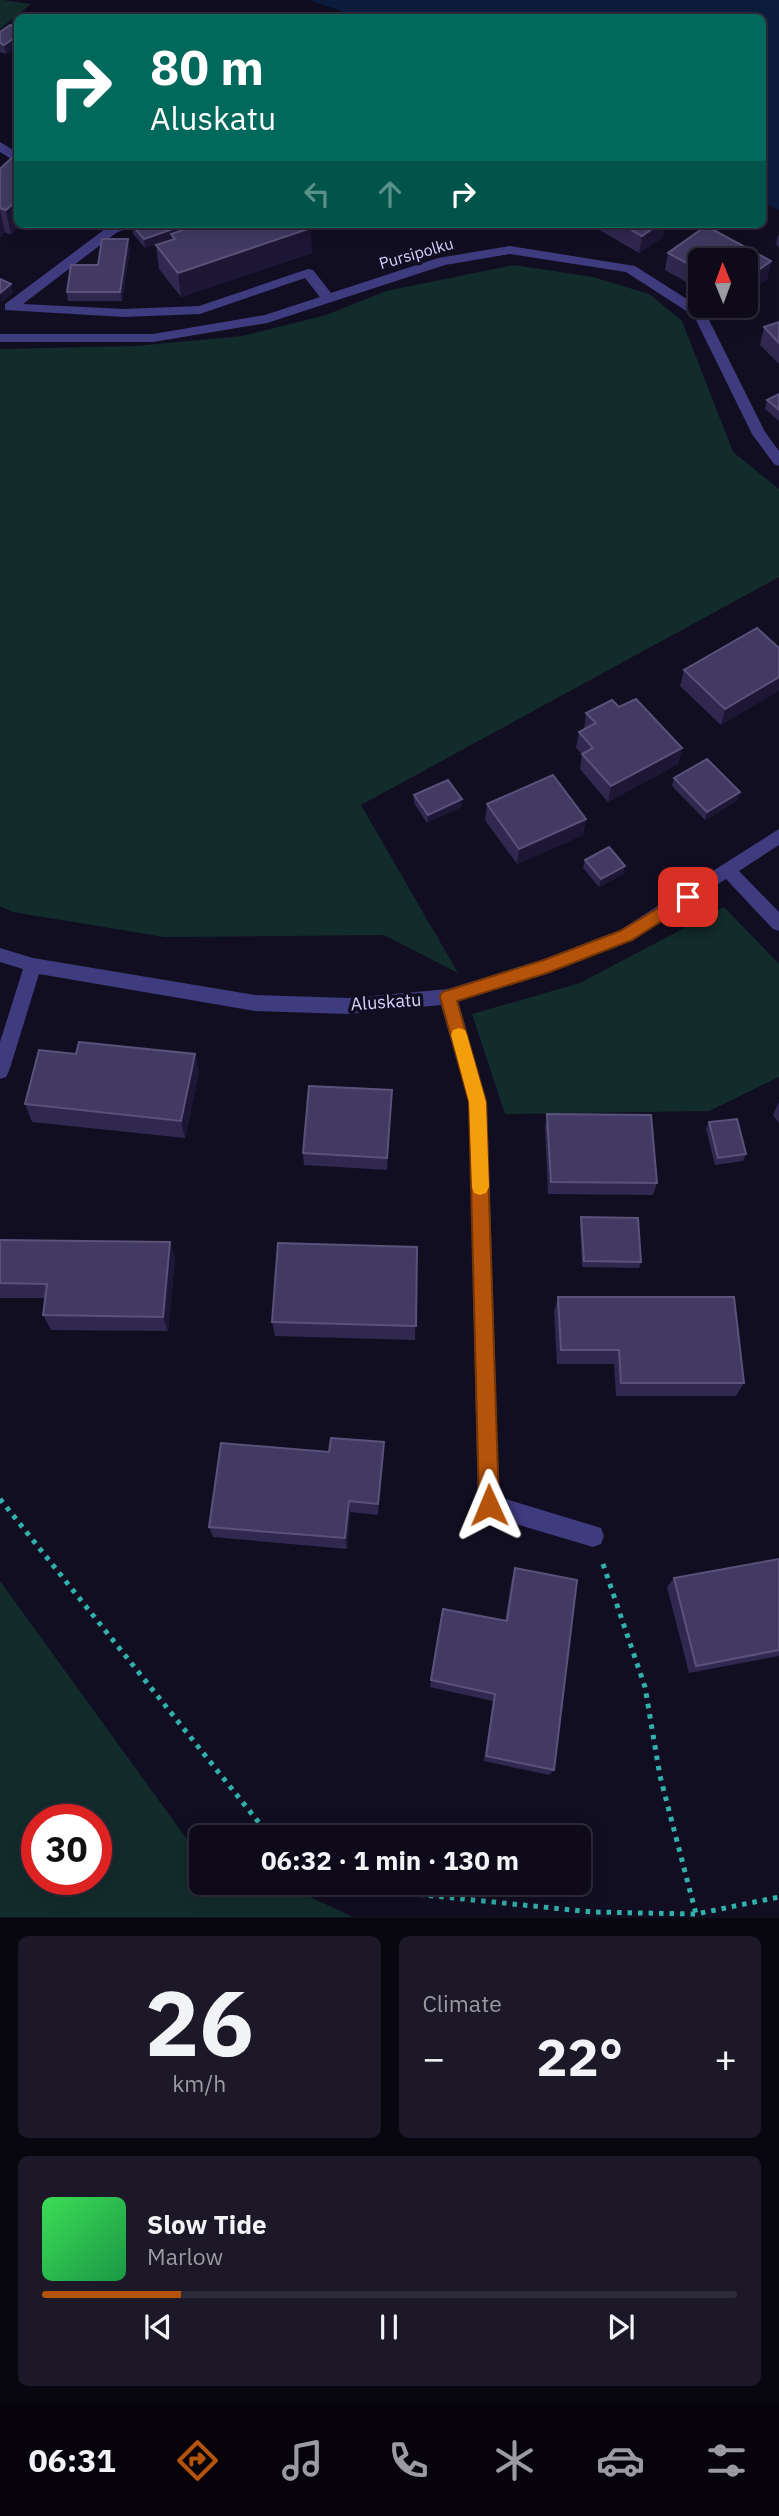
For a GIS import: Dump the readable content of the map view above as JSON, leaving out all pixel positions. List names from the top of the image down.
{
  "streets": {
    "street": ["Pursipolku", "Aluskatu"]
  },
  "north": "top",
  "page": {
    "turn": ["80 m", "Aluskatu"],
    "limit": "30",
    "trip": "06:32 · 1 min · 130 m",
    "tile": [
      ["26", "km/h"],
      "Climate"
    ],
    "heat": ["−", "22°", "+"],
    "song": ["Slow Tide", "Marlow"],
    "tabs": "06:31"
  }
}
